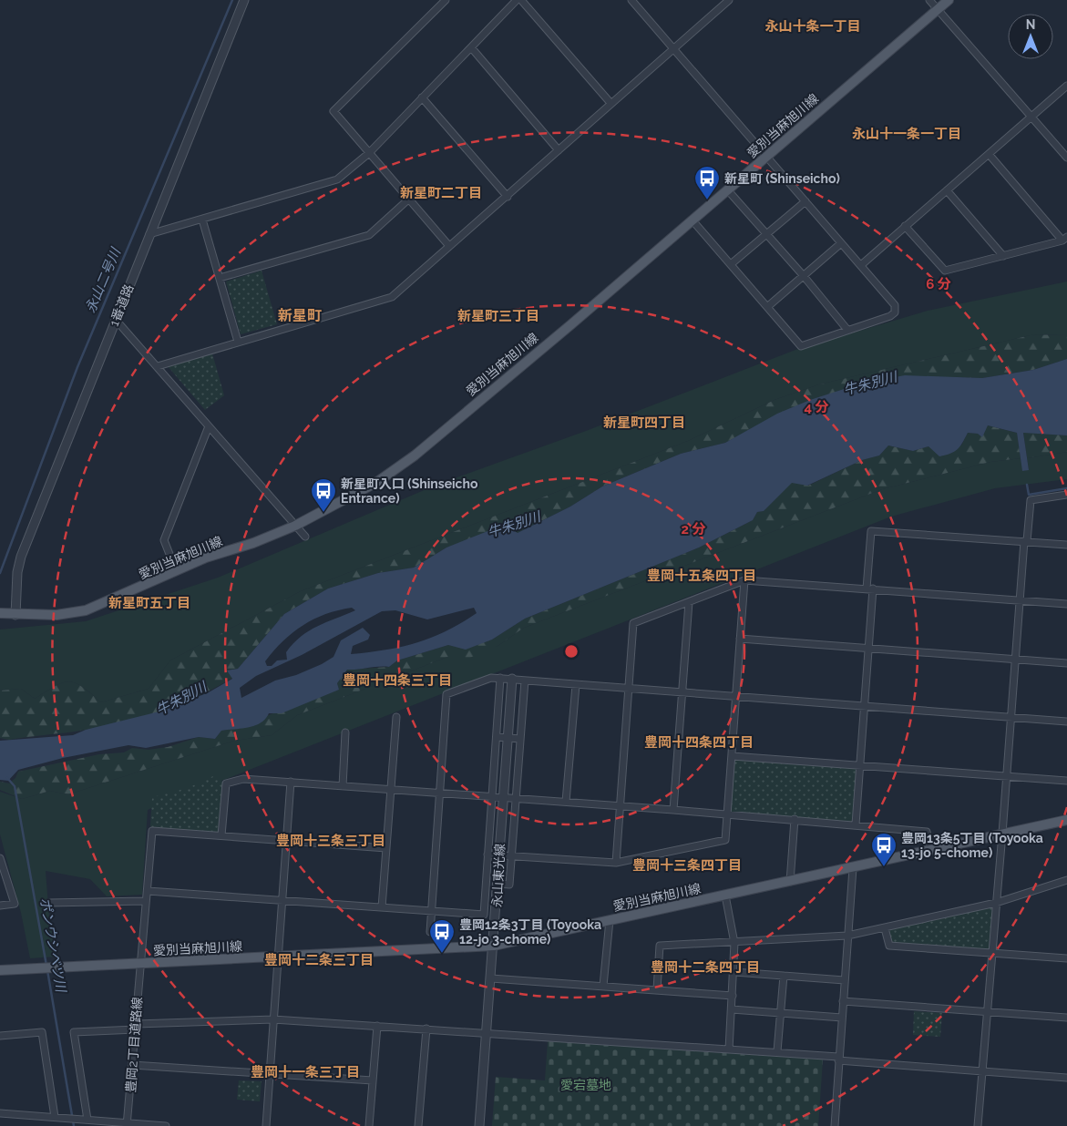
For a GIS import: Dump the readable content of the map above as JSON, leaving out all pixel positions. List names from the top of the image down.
{
  "streets": {
    "main road": ["愛別当麻旭川線"],
    "street": ["1番道路", "永山東光線", "豊岡2丁目道路線"]
  },
  "crossings": [
    ["愛別当麻旭川線", "1番道路"],
    ["愛別当麻旭川線", "永山東光線"],
    ["愛別当麻旭川線", "豊岡2丁目道路線"]
  ],
  "districts": [
    "永山十条一丁目",
    "永山十一条一丁目",
    "新星町二丁目",
    "新星町",
    "新星町三丁目",
    "新星町四丁目",
    "豊岡十五条四丁目",
    "新星町五丁目",
    "豊岡十四条三丁目",
    "豊岡十四条四丁目",
    "豊岡十三条三丁目",
    "豊岡十三条四丁目",
    "豊岡十二条三丁目",
    "豊岡十二条四丁目",
    "豊岡十一条三丁目"
  ],
  "water": ["永山二号川", "牛朱別川", "ポンウシベツ川"],
  "parks": ["愛宕墓地"],
  "places": {
    "bus stop": [
      "新星町 (Shinseicho)",
      "新星町入口 (Shinseicho Entrance)",
      "豊岡13条5丁目 (Toyooka 13-jo 5-chome)",
      "豊岡12条3丁目 (Toyooka 12-jo 3-chome)"
    ]
  },
  "north": "top",
  "rings": ["6 分", "4 分", "2 分"]
}
